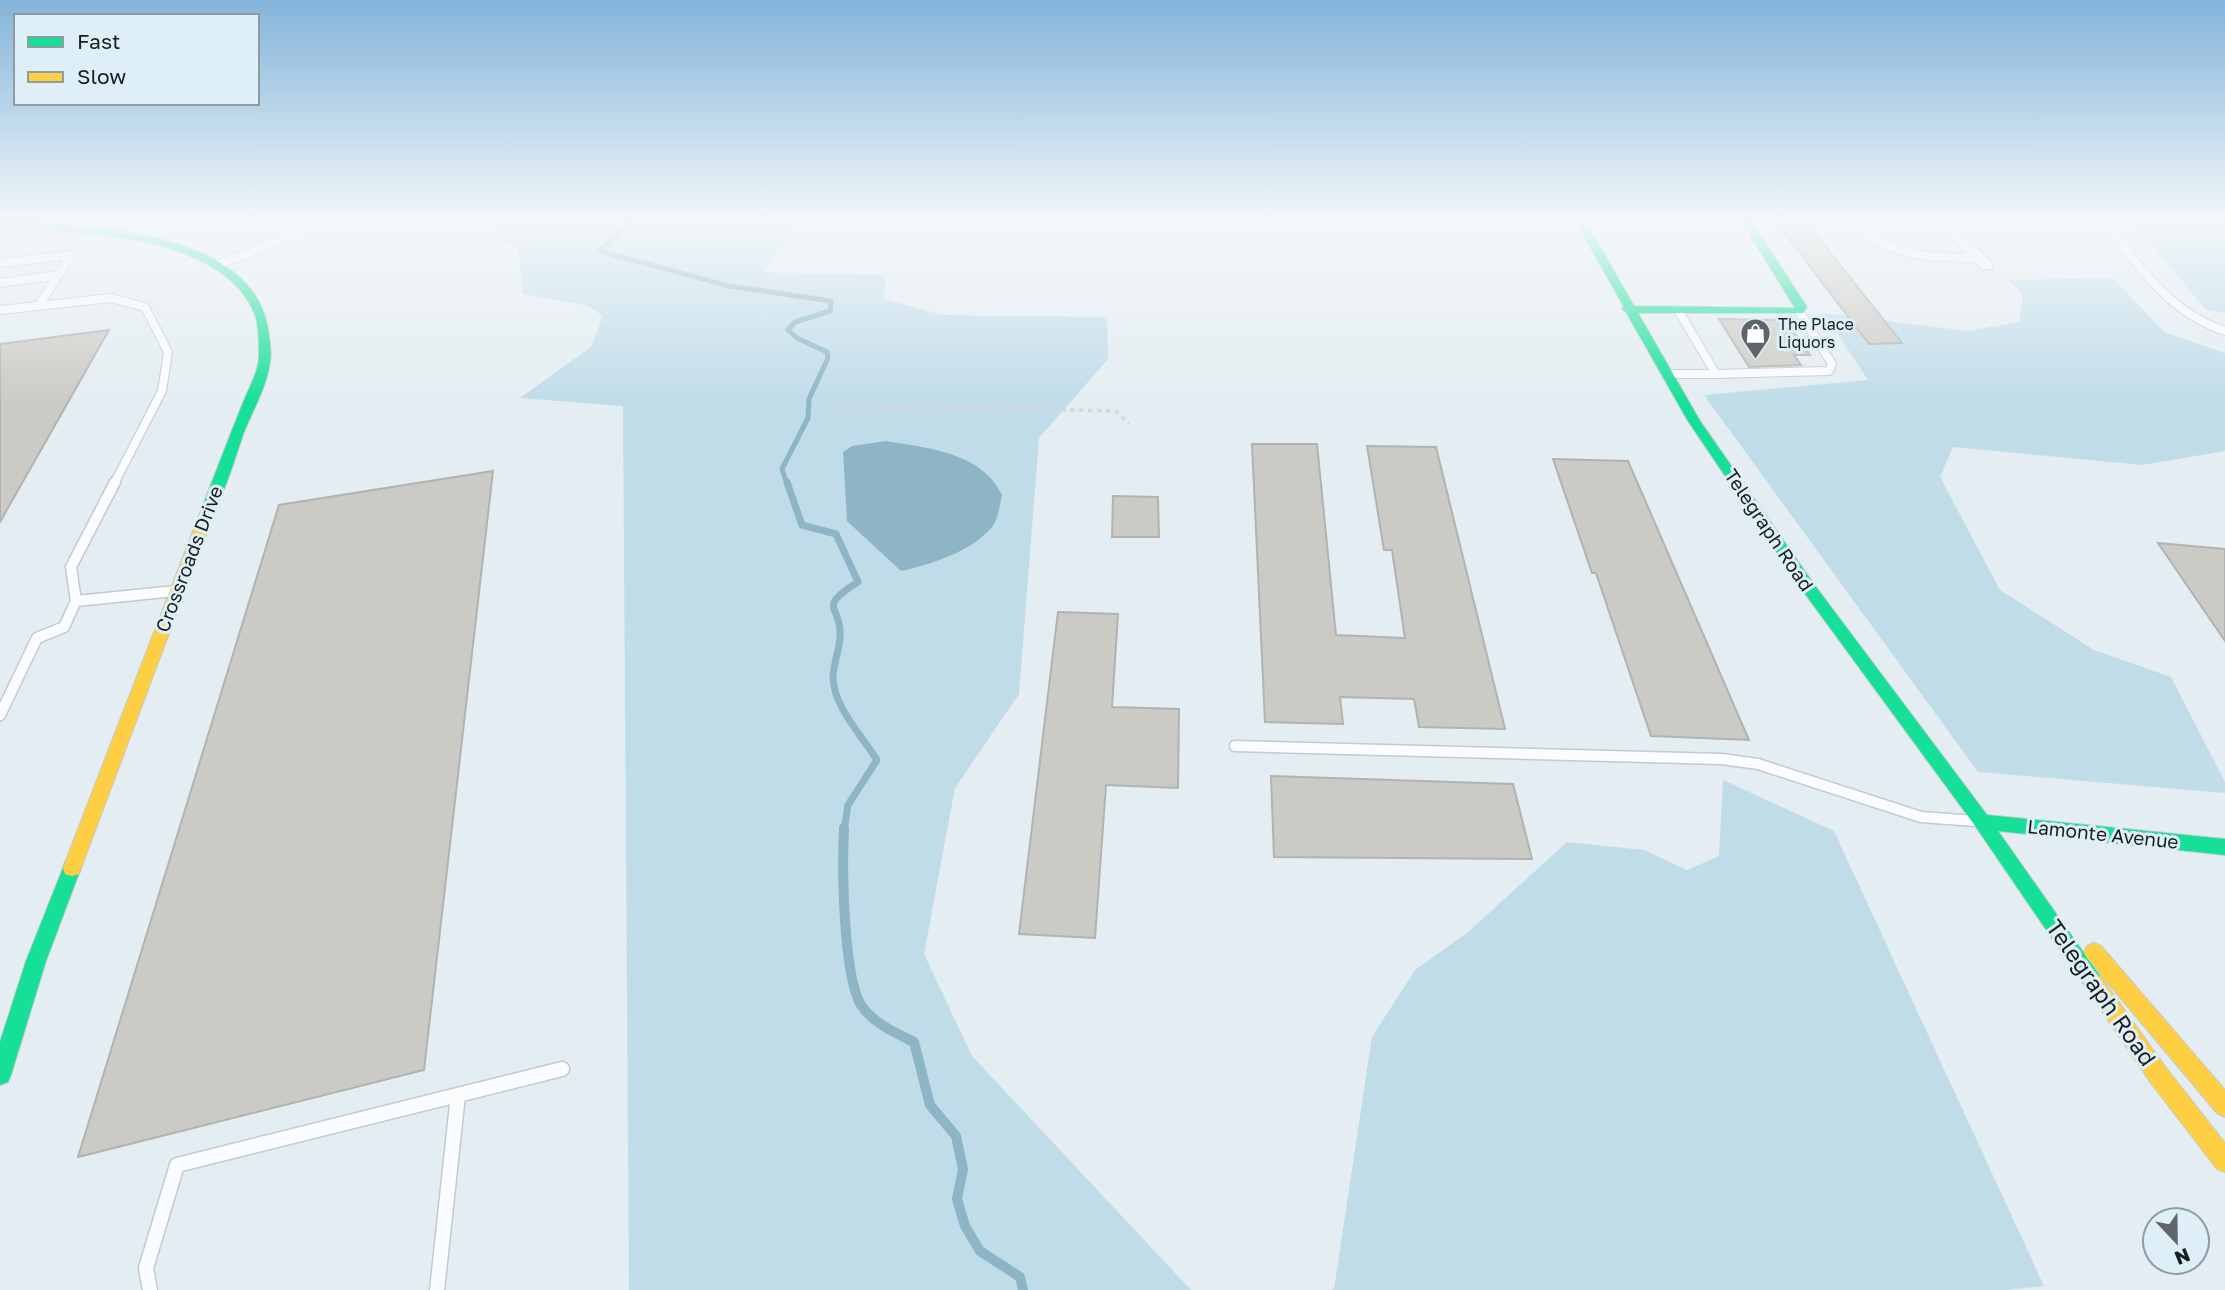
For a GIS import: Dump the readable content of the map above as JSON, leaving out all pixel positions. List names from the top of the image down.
{
  "streets": {
    "street": ["Telegraph Road", "Crossroads Drive", "Lamonte Avenue"]
  },
  "crossings": [
    ["Telegraph Road", "Lamonte Avenue"]
  ],
  "places": {
    "shop": ["The Place Liquors"]
  },
  "legend": ["Fast", "Slow"],
  "north": "bottom"
}
